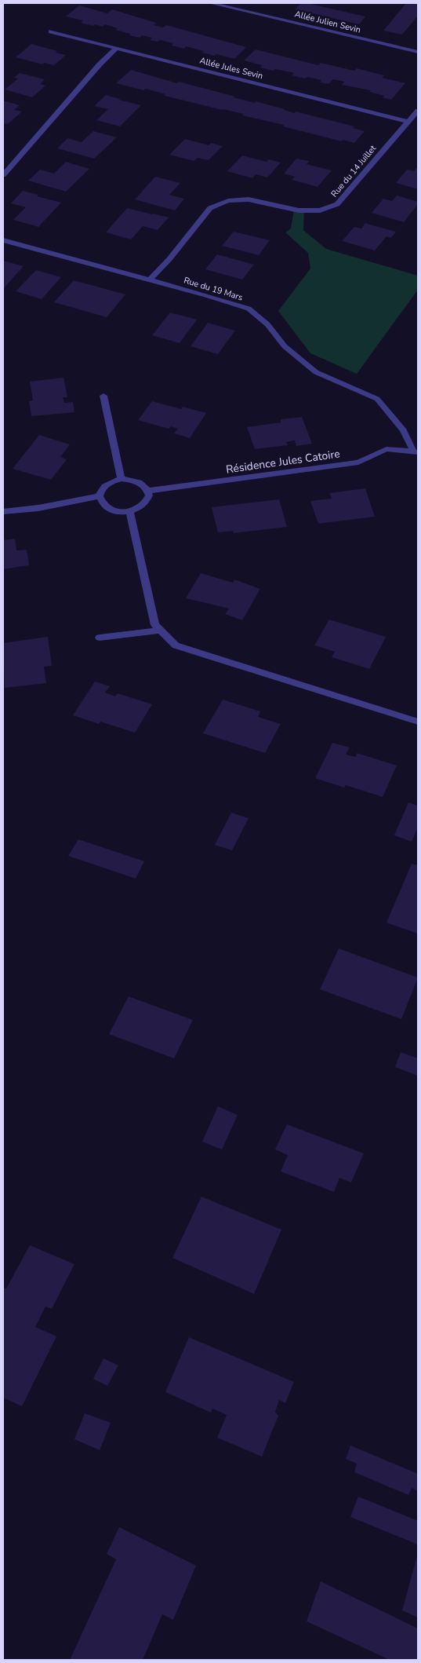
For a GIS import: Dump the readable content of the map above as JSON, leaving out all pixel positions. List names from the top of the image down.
{
  "streets": {
    "street": [
      "Allée Julien Sevin",
      "Allée Jules Sevin",
      "Rue du 14 Juillet",
      "Rue du 19 Mars",
      "Résidence Jules Catoire"
    ]
  },
  "crossings": [
    ["Allée Jules Sevin", "Rue du 14 Juillet"],
    ["Rue du 14 Juillet", "Rue du 19 Mars"],
    ["Rue du 19 Mars", "Résidence Jules Catoire"]
  ]
}
